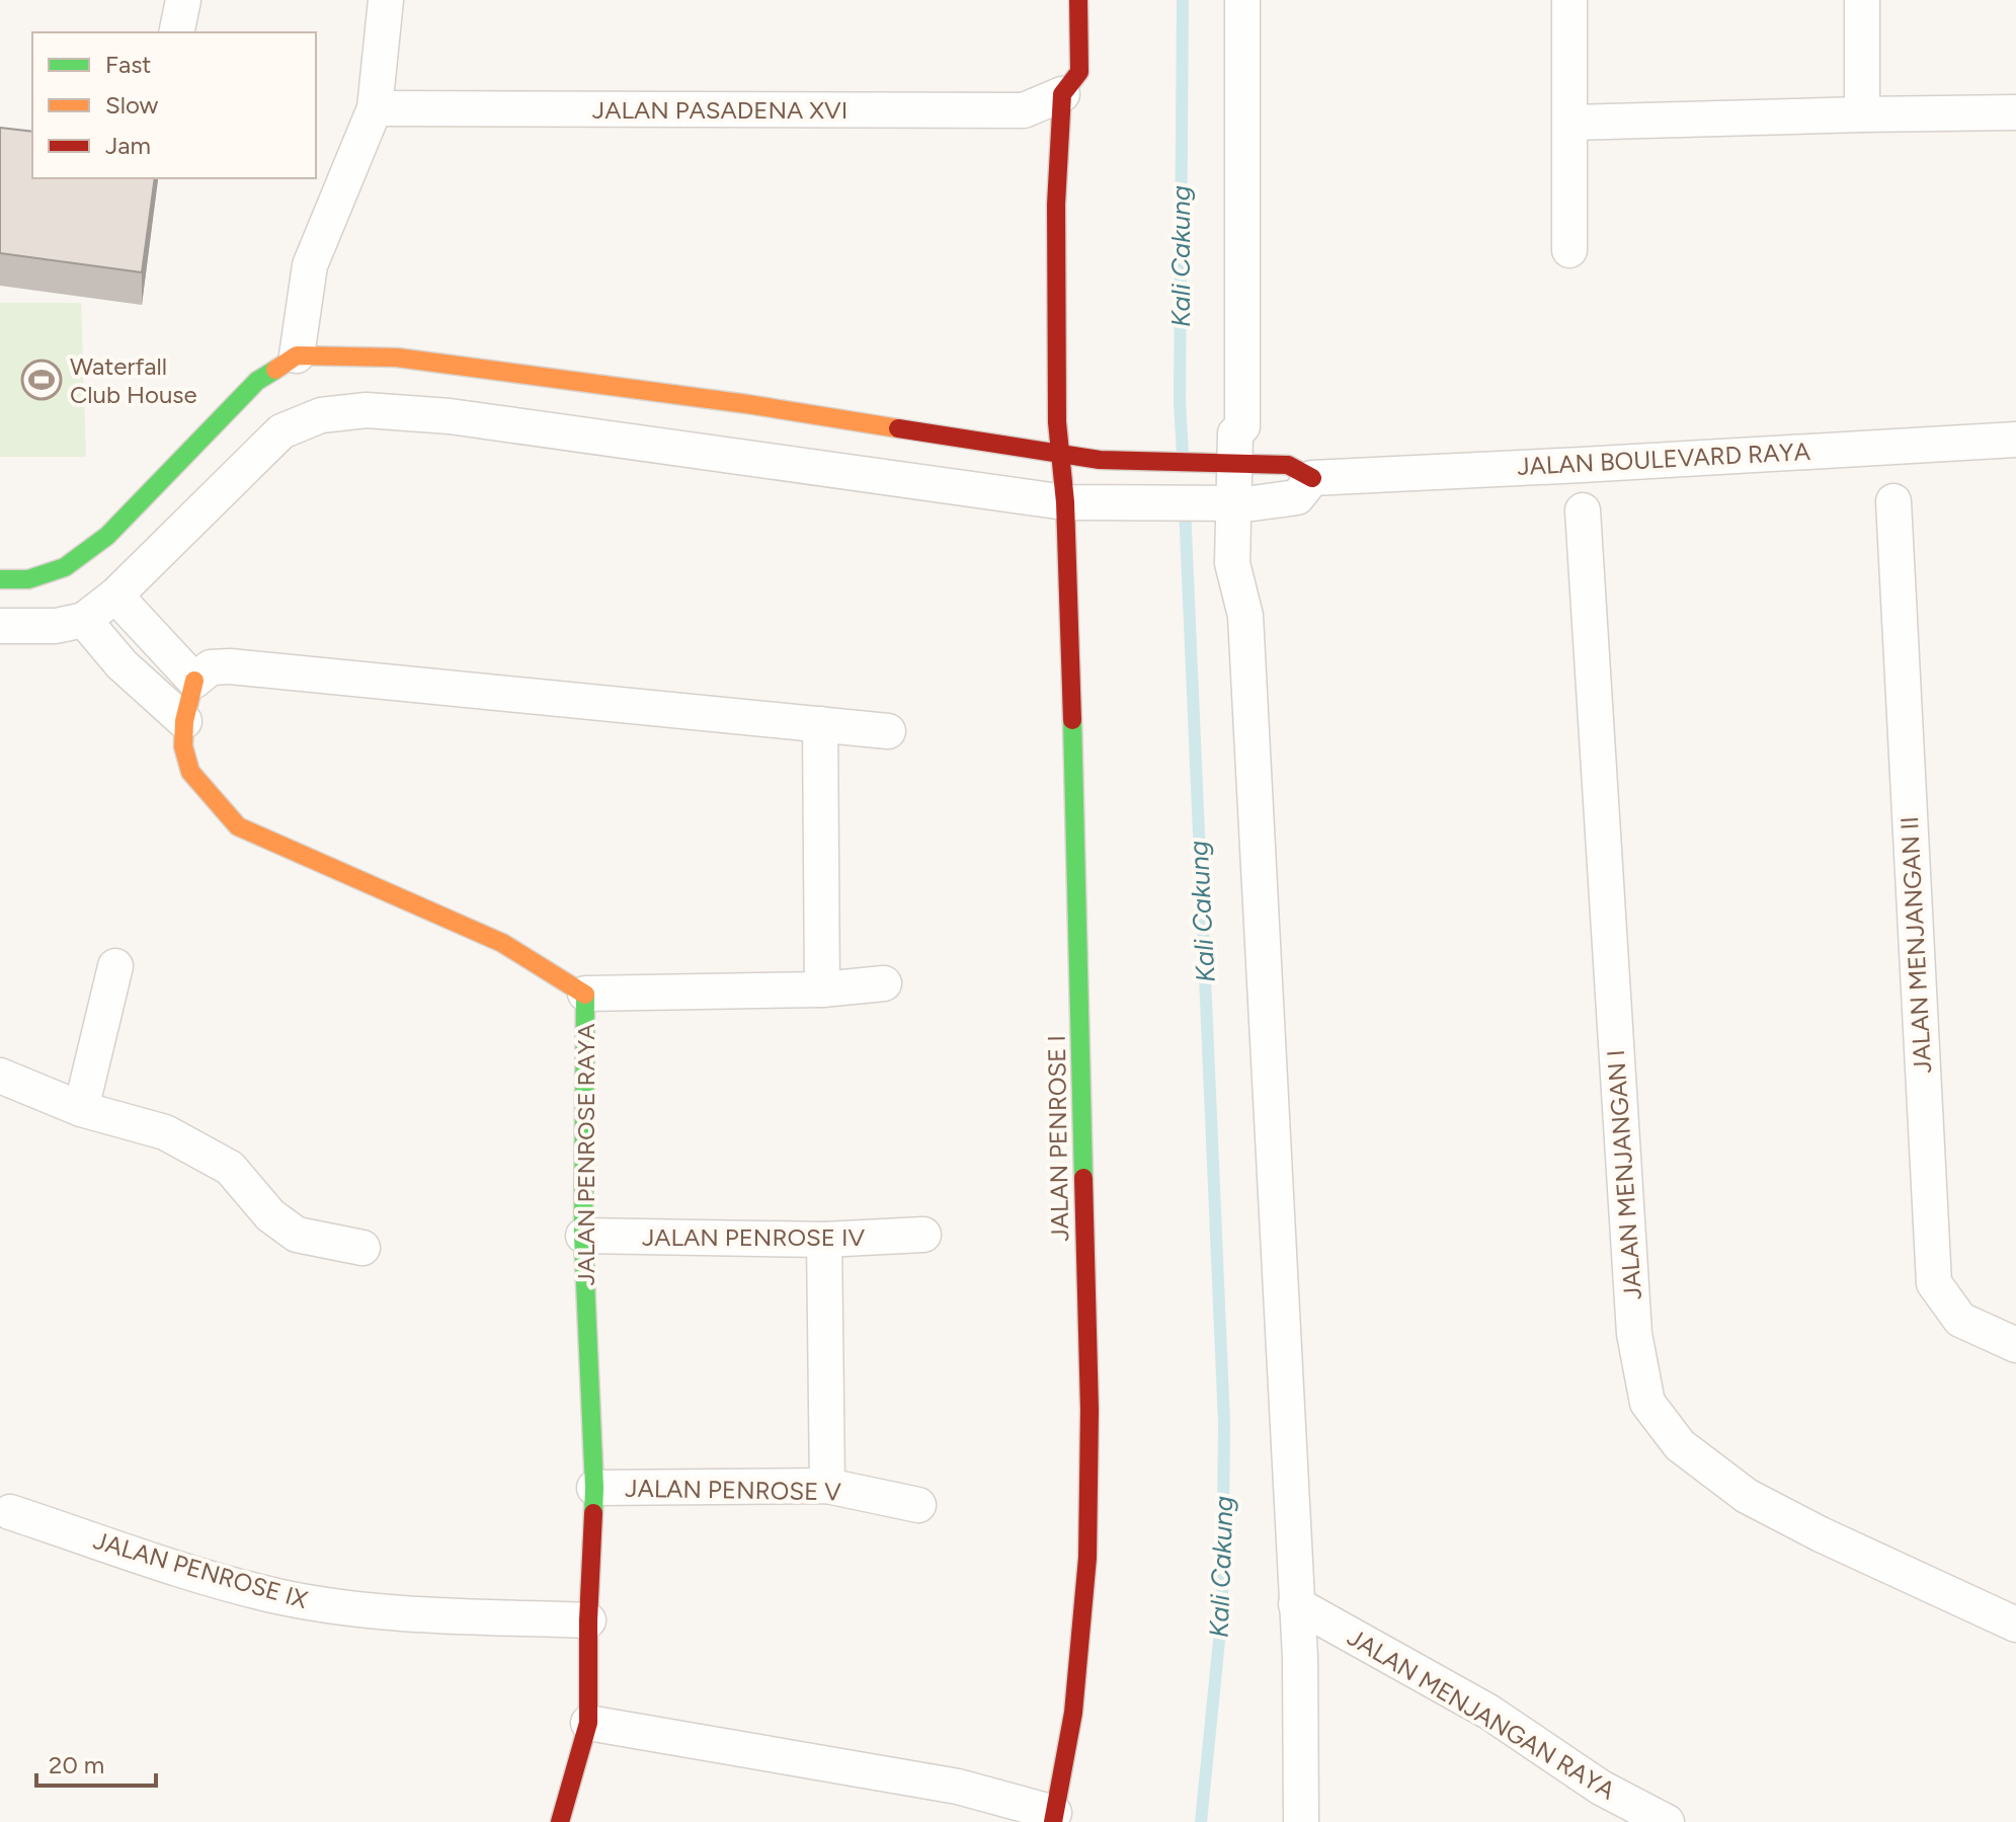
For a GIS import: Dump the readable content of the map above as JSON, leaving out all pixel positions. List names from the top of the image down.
{
  "streets": {
    "street": [
      "JALAN PASADENA XVI",
      "JALAN BOULEVARD RAYA",
      "JALAN MENJANGAN II",
      "JALAN PENROSE I",
      "JALAN PENROSE RAYA",
      "JALAN MENJANGAN I",
      "JALAN PENROSE IV",
      "JALAN PENROSE V",
      "JALAN PENROSE IX",
      "JALAN MENJANGAN RAYA"
    ]
  },
  "crossings": [
    ["JALAN PASADENA XVI", "JALAN PENROSE I"],
    ["JALAN PENROSE RAYA", "JALAN PENROSE IV"],
    ["JALAN PENROSE RAYA", "JALAN PENROSE V"],
    ["JALAN PENROSE RAYA", "JALAN PENROSE IX"]
  ],
  "water": ["Kali Cakung"],
  "places": {
    "sports": ["Waterfall Club House"]
  },
  "legend": ["Fast", "Slow", "Jam"],
  "scale_bar": "20 m"
}
